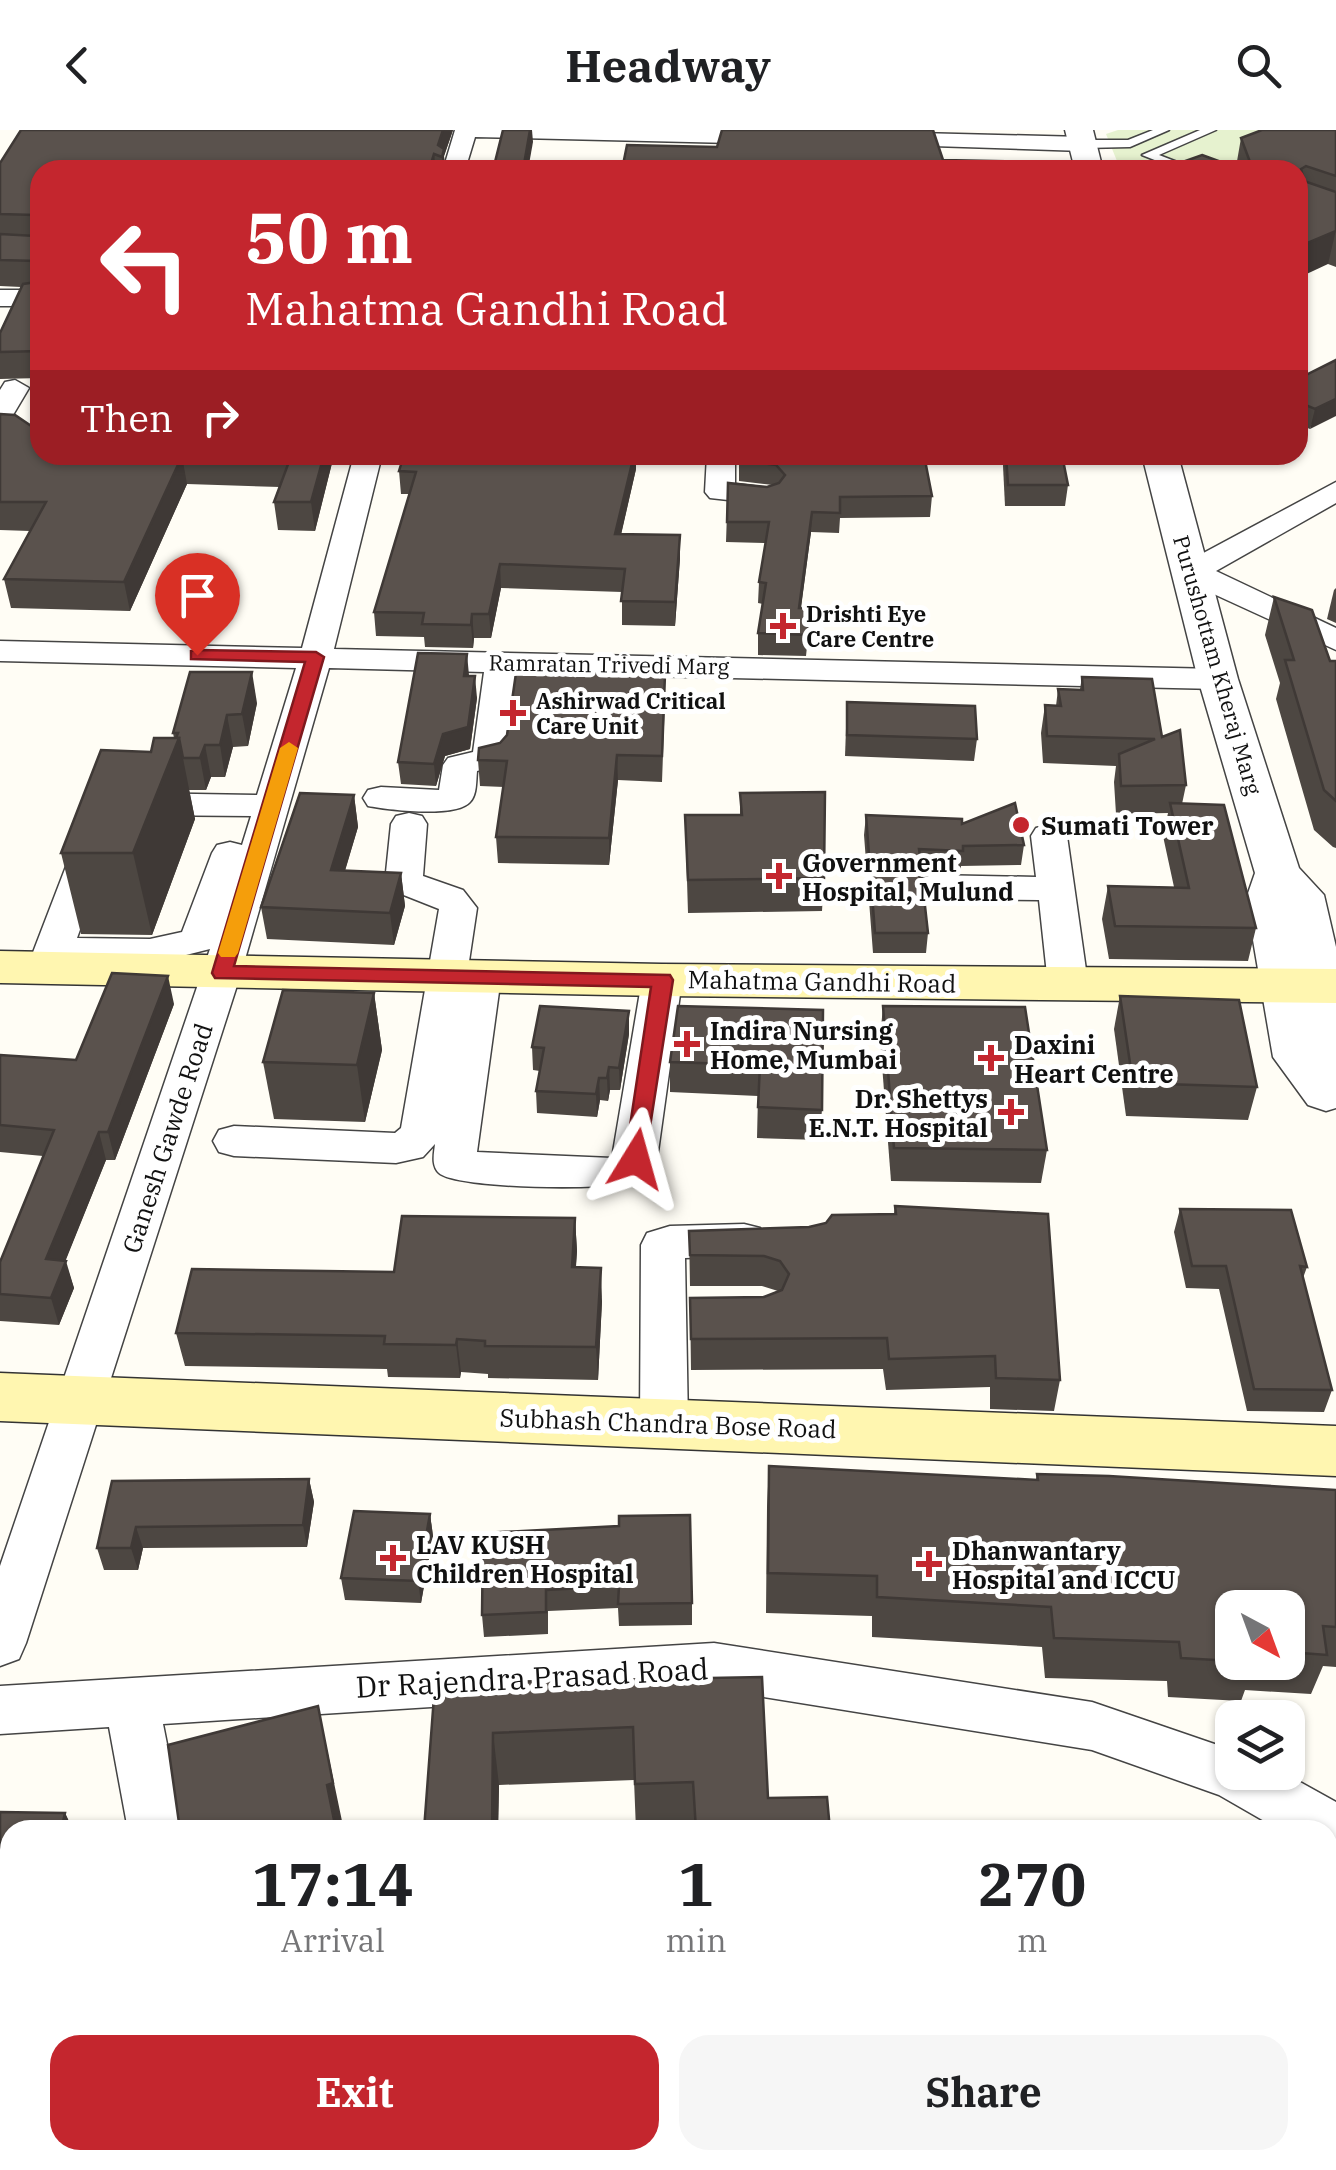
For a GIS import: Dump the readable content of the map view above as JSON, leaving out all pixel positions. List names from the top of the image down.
{
  "streets": {
    "main road": ["Mahatma Gandhi Road", "Subhash Chandra Bose Road"],
    "street": [
      "Ramratan Trivedi Marg",
      "Purushottam Kheraj Marg",
      "Ganesh Gawde Road",
      "Dr Rajendra Prasad Road"
    ]
  },
  "crossings": [
    ["Ramratan Trivedi Marg", "Purushottam Kheraj Marg"],
    ["Ramratan Trivedi Marg", "Ganesh Gawde Road"],
    ["Mahatma Gandhi Road", "Ganesh Gawde Road"],
    ["Ganesh Gawde Road", "Subhash Chandra Bose Road"]
  ],
  "places": {
    "health": [
      "Drishti Eye Care Centre",
      "Ashirwad Critical Care Unit",
      "Government Hospital, Mulund",
      "Indira Nursing Home, Mumbai",
      "Daxini Heart Centre",
      "Dr. Shettys E.N.T. Hospital",
      "LAV KUSH Children Hospital",
      "Dhanwantary Hospital and ICCU"
    ],
    "other": ["Sumati Tower"]
  },
  "north": "bottom right",
  "page": {
    "header": "Headway",
    "turn": ["50 m", "Mahatma Gandhi Road"],
    "then": "Then",
    "eta": [
      "17:14",
      "Arrival",
      "1",
      "min",
      "270",
      "m"
    ],
    "buttons": ["Exit", "Share"]
  }
}
